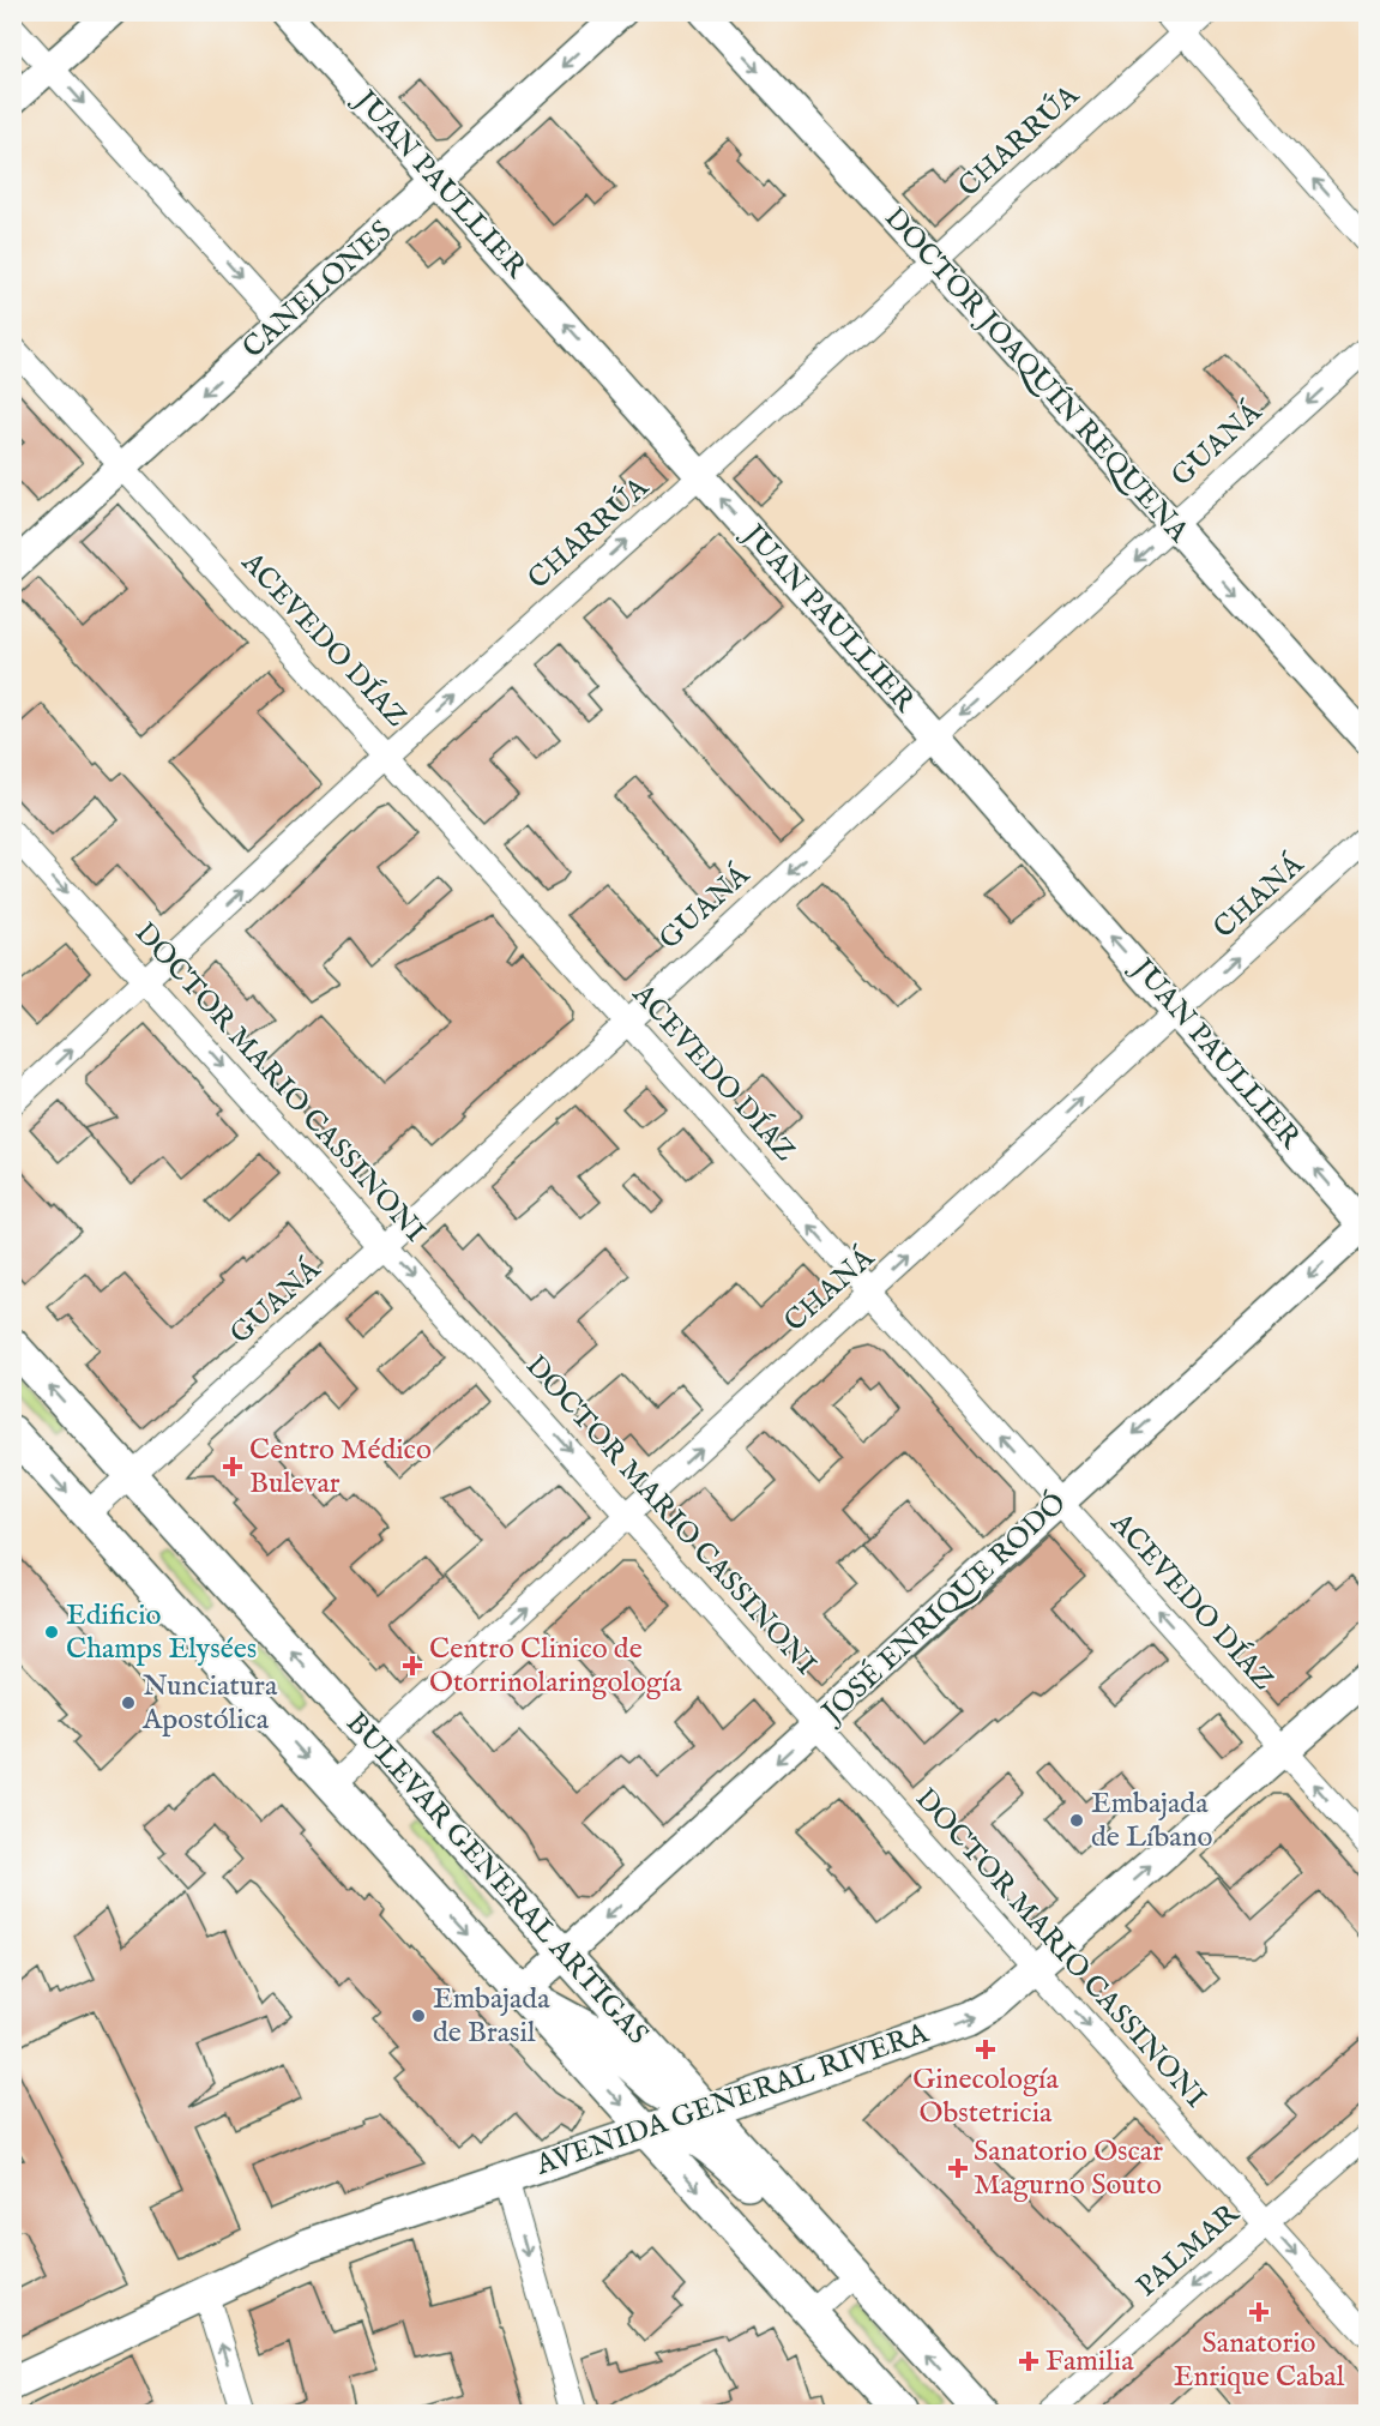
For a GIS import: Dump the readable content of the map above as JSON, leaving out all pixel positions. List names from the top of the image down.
{
  "streets": {
    "main road": ["BULEVAR GENERAL ARTIGAS", "AVENIDA GENERAL RIVERA"],
    "street": [
      "CHARRÚA",
      "JUAN PAULLIER",
      "CANELONES",
      "DOCTOR JOAQUÍN REQUENA",
      "GUANÁ",
      "ACEVEDO DÍAZ",
      "CHANÁ",
      "DOCTOR MARIO CASSINONI",
      "JOSÉ ENRIQUE RODÓ",
      "PALMAR"
    ]
  },
  "crossings": [
    ["CHARRÚA", "JUAN PAULLIER"],
    ["CHARRÚA", "DOCTOR JOAQUÍN REQUENA"],
    ["CHARRÚA", "ACEVEDO DÍAZ"],
    ["CHARRÚA", "DOCTOR MARIO CASSINONI"],
    ["JUAN PAULLIER", "CANELONES"],
    ["JUAN PAULLIER", "GUANÁ"],
    ["JUAN PAULLIER", "CHANÁ"],
    ["JUAN PAULLIER", "JOSÉ ENRIQUE RODÓ"],
    ["CANELONES", "ACEVEDO DÍAZ"],
    ["DOCTOR JOAQUÍN REQUENA", "GUANÁ"],
    ["GUANÁ", "ACEVEDO DÍAZ"],
    ["GUANÁ", "DOCTOR MARIO CASSINONI"],
    ["GUANÁ", "BULEVAR GENERAL ARTIGAS"],
    ["ACEVEDO DÍAZ", "CHANÁ"],
    ["ACEVEDO DÍAZ", "JOSÉ ENRIQUE RODÓ"],
    ["ACEVEDO DÍAZ", "AVENIDA GENERAL RIVERA"],
    ["CHANÁ", "DOCTOR MARIO CASSINONI"],
    ["CHANÁ", "BULEVAR GENERAL ARTIGAS"],
    ["DOCTOR MARIO CASSINONI", "JOSÉ ENRIQUE RODÓ"],
    ["DOCTOR MARIO CASSINONI", "AVENIDA GENERAL RIVERA"],
    ["DOCTOR MARIO CASSINONI", "PALMAR"],
    ["JOSÉ ENRIQUE RODÓ", "BULEVAR GENERAL ARTIGAS"],
    ["BULEVAR GENERAL ARTIGAS", "AVENIDA GENERAL RIVERA"]
  ],
  "one_way": [
    "CHARRÚA",
    "JUAN PAULLIER",
    "CANELONES",
    "DOCTOR JOAQUÍN REQUENA",
    "GUANÁ",
    "ACEVEDO DÍAZ",
    "CHANÁ",
    "DOCTOR MARIO CASSINONI",
    "JOSÉ ENRIQUE RODÓ",
    "AVENIDA GENERAL RIVERA",
    "PALMAR"
  ],
  "places": {
    "health": [
      "Centro Médico Bulevar",
      "Centro Clinico de Otorrinolaringología",
      "Ginecología Obstetricia",
      "Sanatorio Oscar Magurno Souto",
      "Sanatorio Enrique Cabal",
      "Familia"
    ],
    "other": [
      "Edificio Champs Elysées",
      "Nunciatura Apostólica",
      "Embajada de Líbano",
      "Embajada de Brasil"
    ]
  }
}
